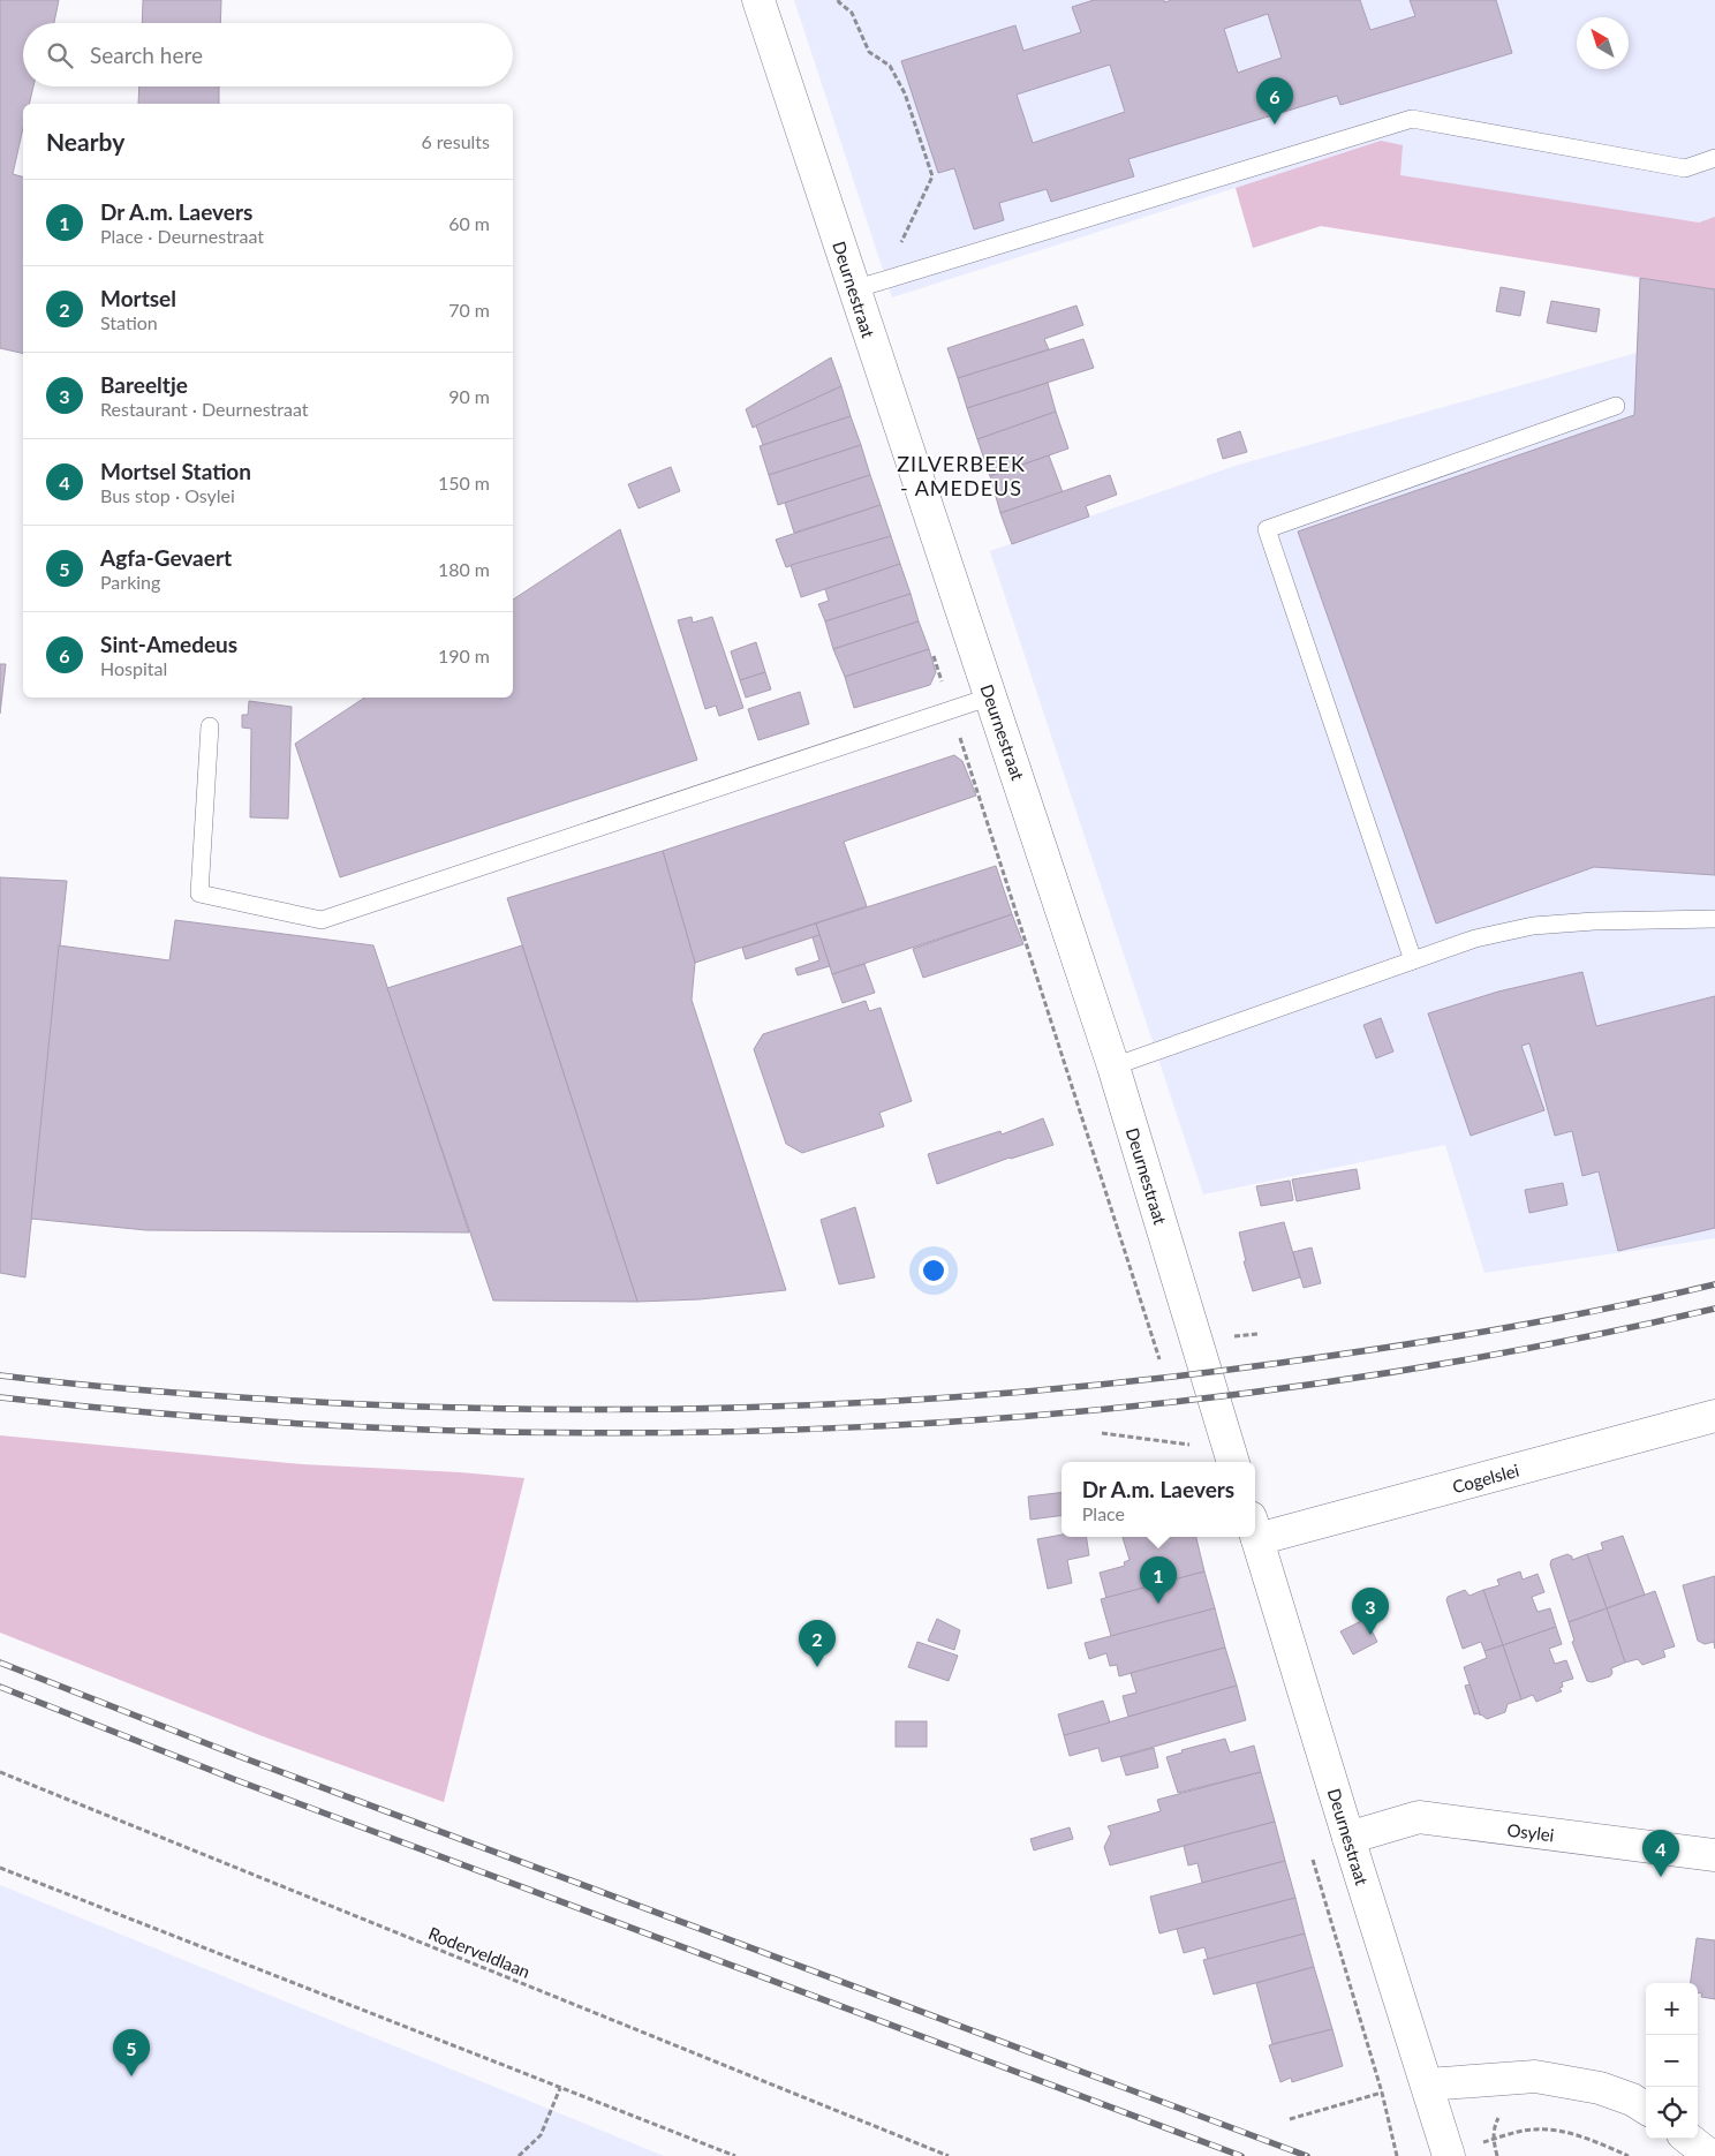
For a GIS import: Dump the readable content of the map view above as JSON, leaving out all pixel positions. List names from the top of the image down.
{
  "streets": {
    "street": ["Deurnestraat", "Cogelslei", "Osylei"],
    "path": ["Roderveldlaan"]
  },
  "crossings": [
    ["Deurnestraat", "Osylei"]
  ],
  "districts": ["ZILVERBEEK - AMEDEUS"],
  "north": "top left",
  "page": {
    "search": "Search here",
    "pins": [
      "6",
      "1",
      "3",
      "2",
      "4",
      "5"
    ],
    "heading": ["Nearby", "6 results"],
    "list": [
      {
        "mark": "1",
        "name": "Dr A.m. Laevers",
        "note": "Place · Deurnestraat",
        "value": "60 m"
      },
      {
        "mark": "2",
        "name": "Mortsel",
        "note": "Station",
        "value": "70 m"
      },
      {
        "mark": "3",
        "name": "Bareeltje",
        "note": "Restaurant · Deurnestraat",
        "value": "90 m"
      },
      {
        "mark": "4",
        "name": "Mortsel Station",
        "note": "Bus stop · Osylei",
        "value": "150 m"
      },
      {
        "mark": "5",
        "name": "Agfa-Gevaert",
        "note": "Parking",
        "value": "180 m"
      },
      {
        "mark": "6",
        "name": "Sint-Amedeus",
        "note": "Hospital",
        "value": "190 m"
      }
    ],
    "popup": ["Dr A.m. Laevers", "Place"],
    "map_buttons": ["+", "−"]
  }
}
